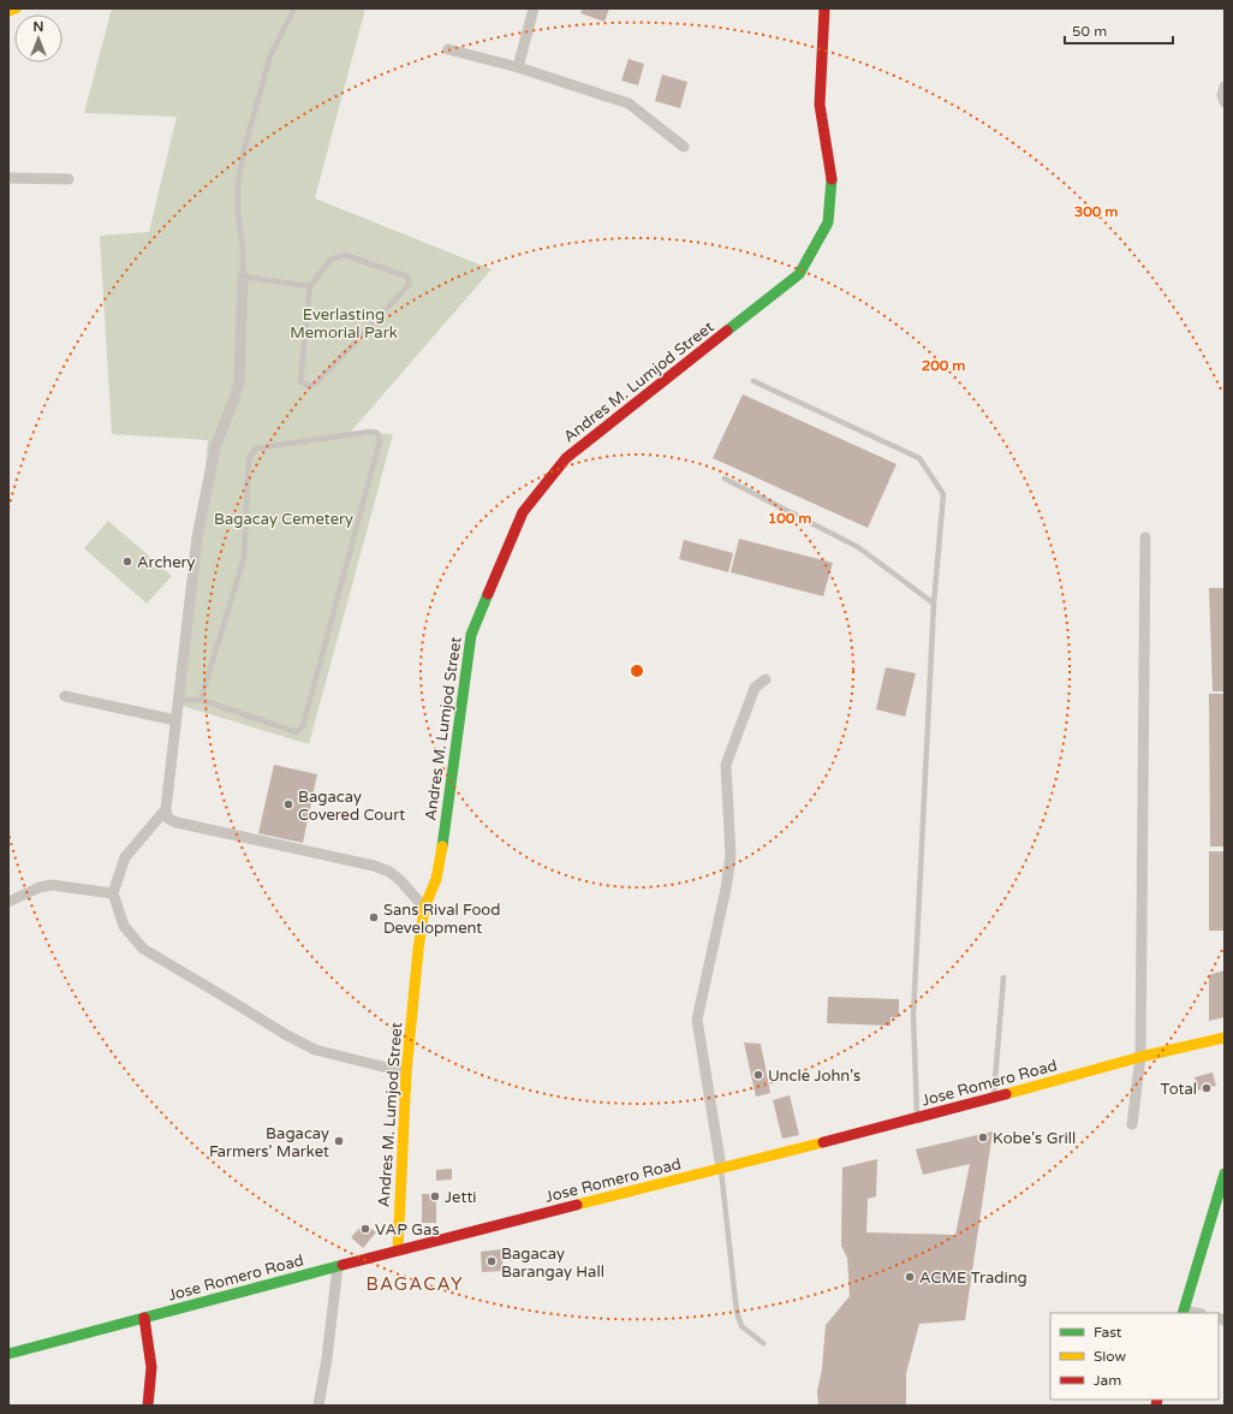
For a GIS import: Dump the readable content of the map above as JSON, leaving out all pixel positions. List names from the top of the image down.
{
  "streets": {
    "main road": ["Andres M. Lumjod Street", "Jose Romero Road"]
  },
  "crossings": [
    ["Andres M. Lumjod Street", "Jose Romero Road"]
  ],
  "districts": ["BAGACAY"],
  "parks": ["Everlasting Memorial Park", "Bagacay Cemetery"],
  "places": [
    "Archery",
    "Bagacay Covered Court",
    "Sans Rival Food Development",
    "Uncle John's",
    "Total",
    "Kobe's Grill",
    "Bagacay Farmers' Market",
    "Jetti",
    "VAP Gas",
    "Bagacay Barangay Hall",
    "ACME Trading"
  ],
  "legend": ["Fast", "Slow", "Jam"],
  "scale_bar": "50 m",
  "north": "top",
  "rings": ["300 m", "200 m", "100 m"]
}
